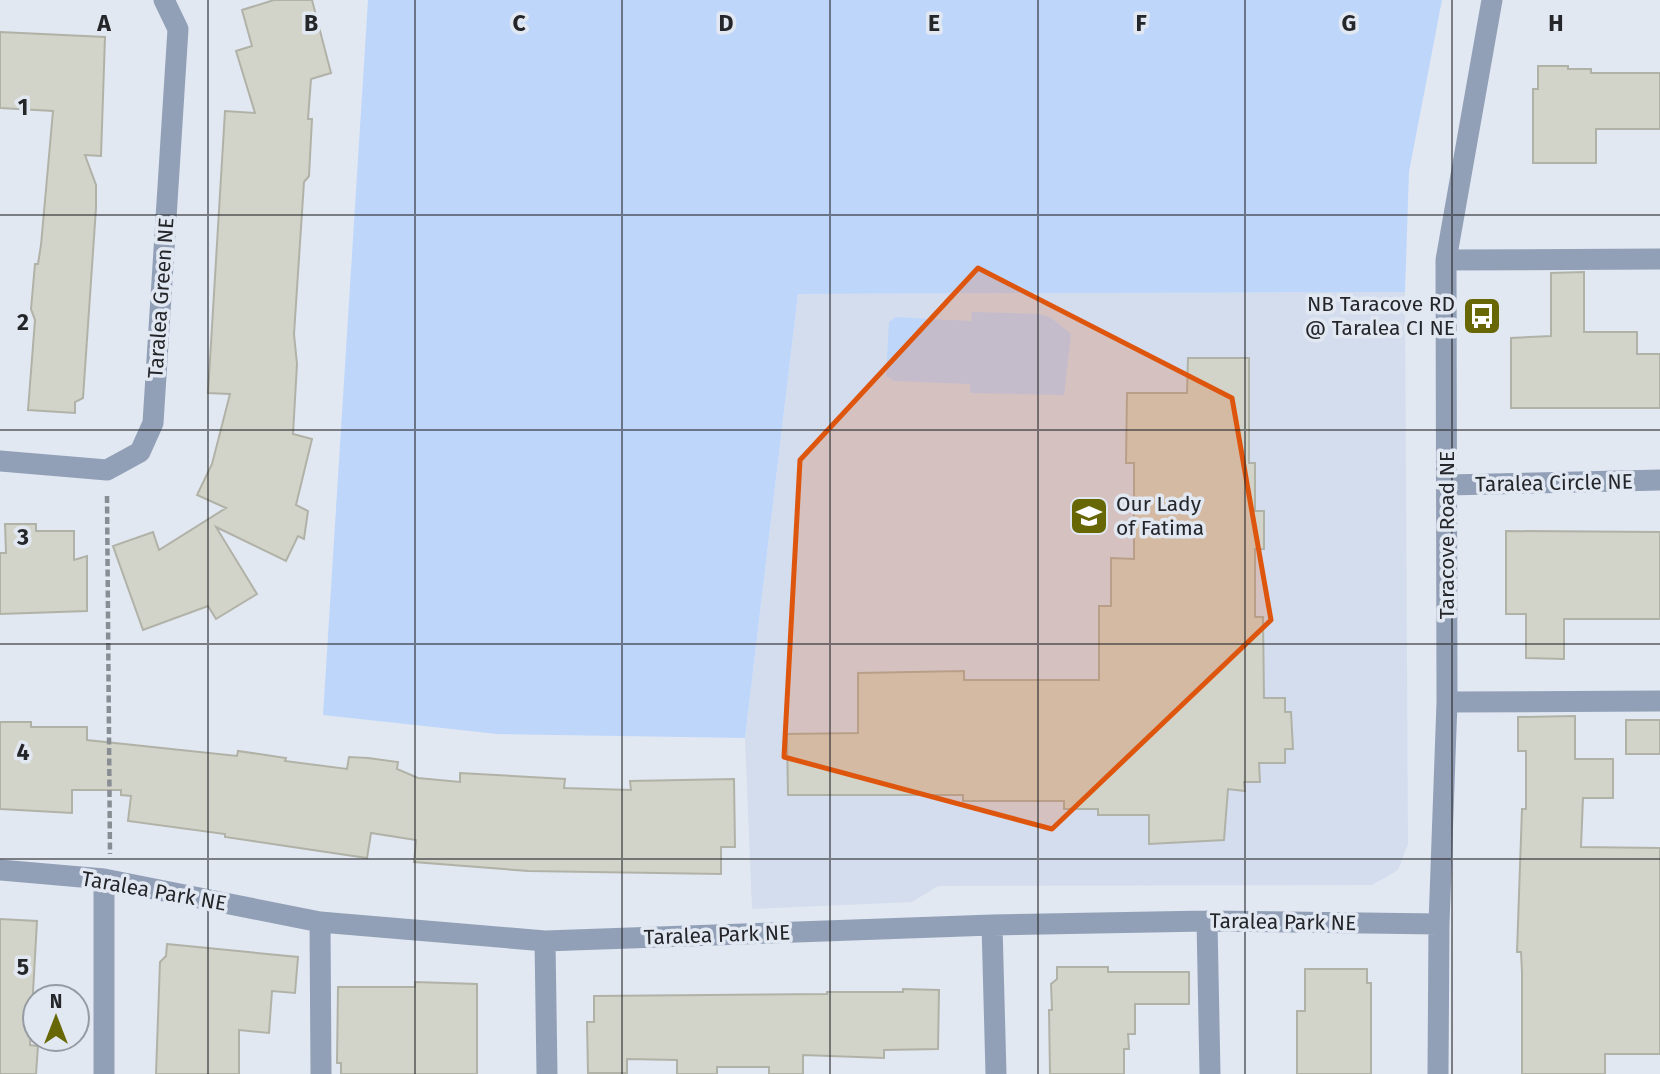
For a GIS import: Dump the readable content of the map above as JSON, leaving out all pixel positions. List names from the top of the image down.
{
  "streets": {
    "street": [
      "Taralea Green NE",
      "Taralea Circle NE",
      "Taracove Road NE",
      "Taralea Park NE"
    ]
  },
  "crossings": [
    ["Taralea Circle NE", "Taracove Road NE"],
    ["Taracove Road NE", "Taralea Park NE"]
  ],
  "places": {
    "bus stop": ["NB Taracove RD @ Taralea CI NE"],
    "school or university": ["Our Lady of Fatima"]
  },
  "north": "top",
  "grid": {
    "columns": [
      "A",
      "B",
      "C",
      "D",
      "E",
      "F",
      "G",
      "H"
    ],
    "rows": [
      "1",
      "2",
      "3",
      "4",
      "5"
    ]
  }
}
